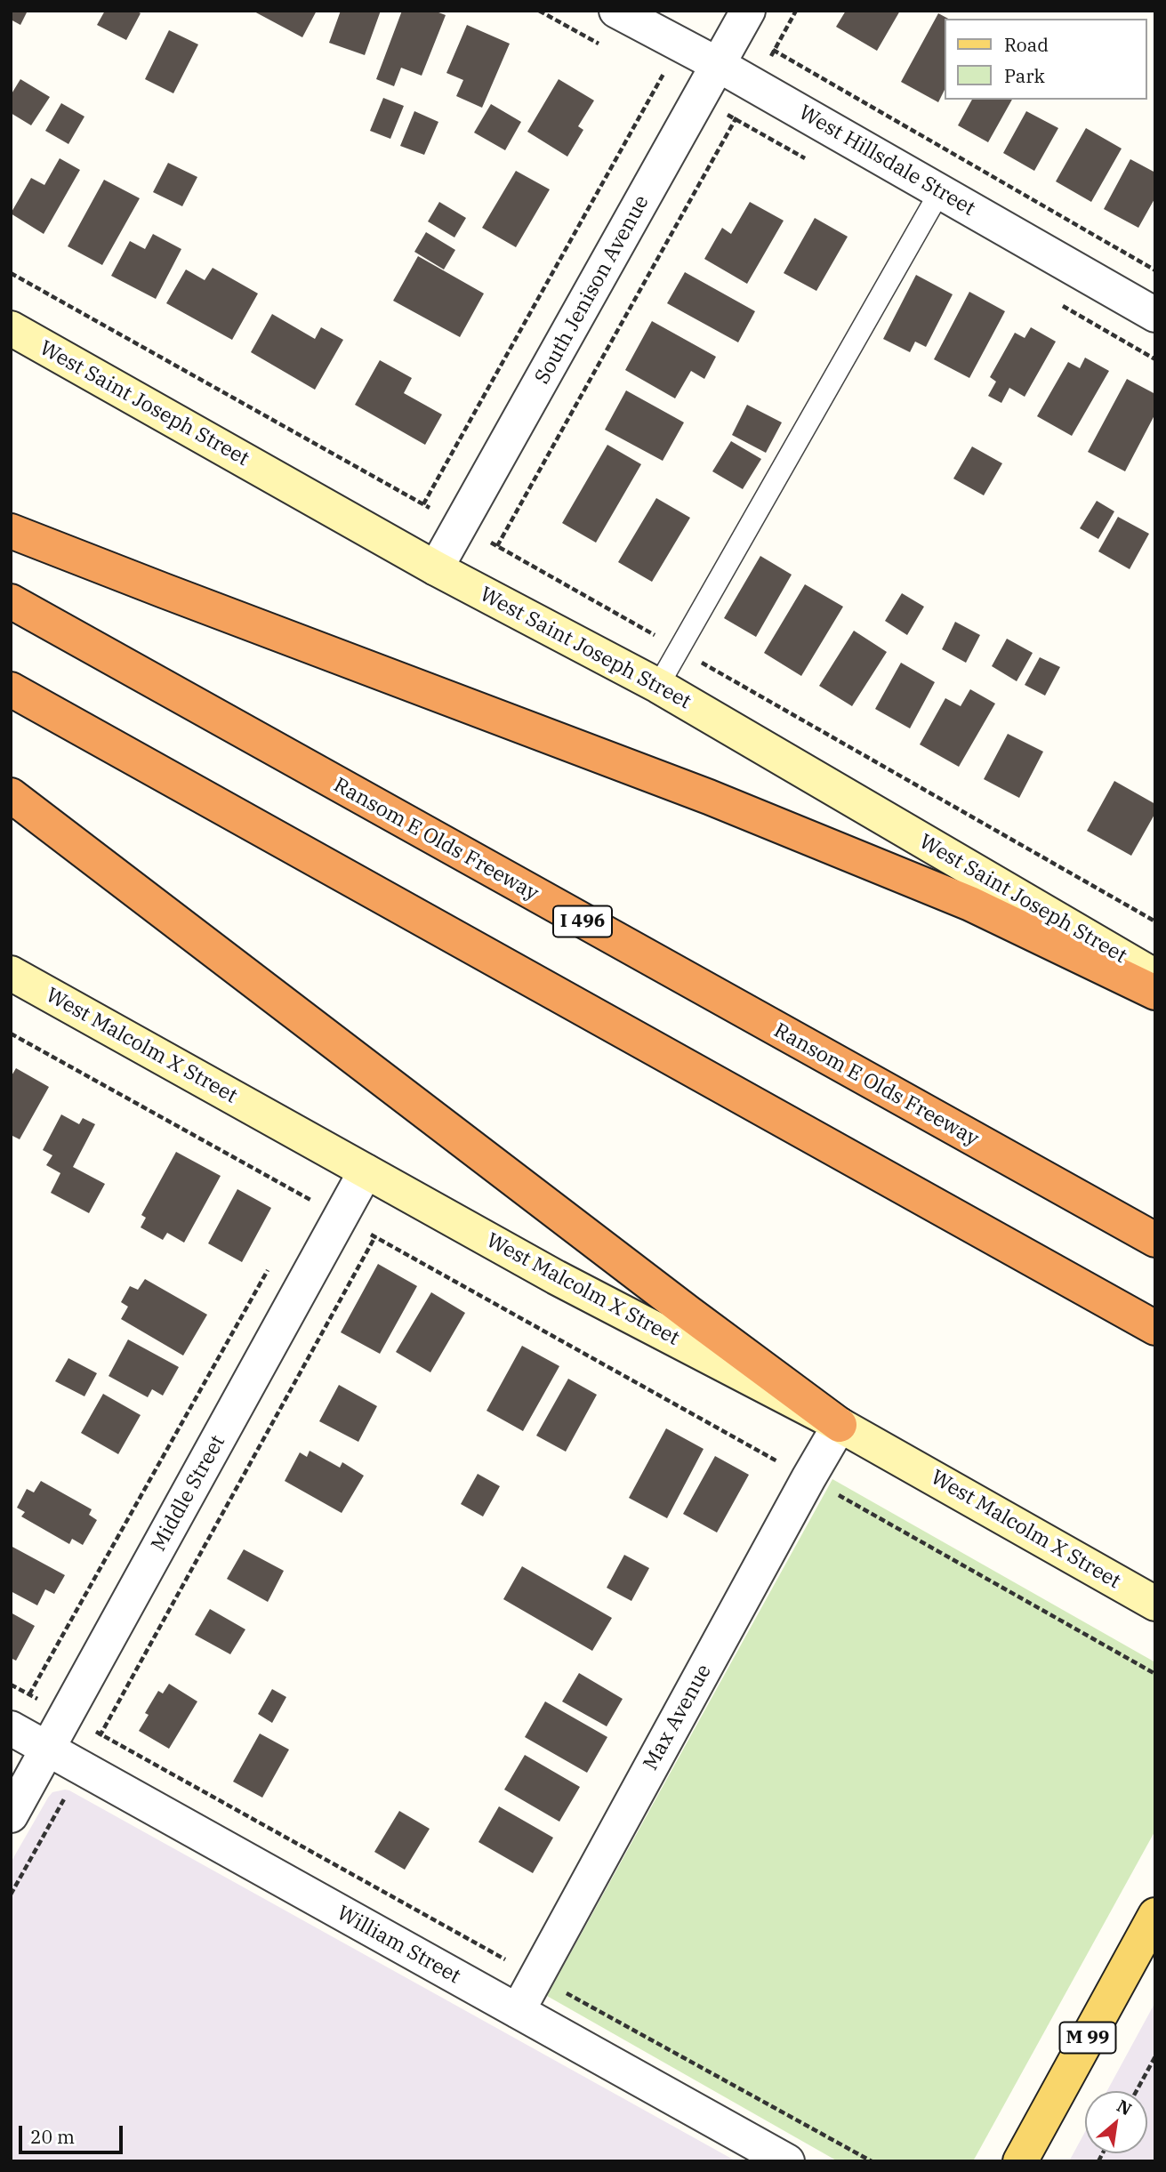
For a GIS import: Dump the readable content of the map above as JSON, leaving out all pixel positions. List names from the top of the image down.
{
  "streets": {
    "highway": ["Ransom E Olds Freeway", "I 496"],
    "main road": ["West Saint Joseph Street", "West Malcolm X Street", "M 99"],
    "street": [
      "West Hillsdale Street",
      "South Jenison Avenue",
      "Middle Street",
      "Max Avenue",
      "William Street"
    ]
  },
  "crossings": [
    ["West Hillsdale Street", "South Jenison Avenue"],
    ["South Jenison Avenue", "West Saint Joseph Street"],
    ["West Malcolm X Street", "Middle Street"],
    ["West Malcolm X Street", "Max Avenue"],
    ["Middle Street", "William Street"],
    ["Max Avenue", "William Street"]
  ],
  "legend": ["Road", "Park"],
  "scale_bar": "20 m",
  "north": "top right"
}
